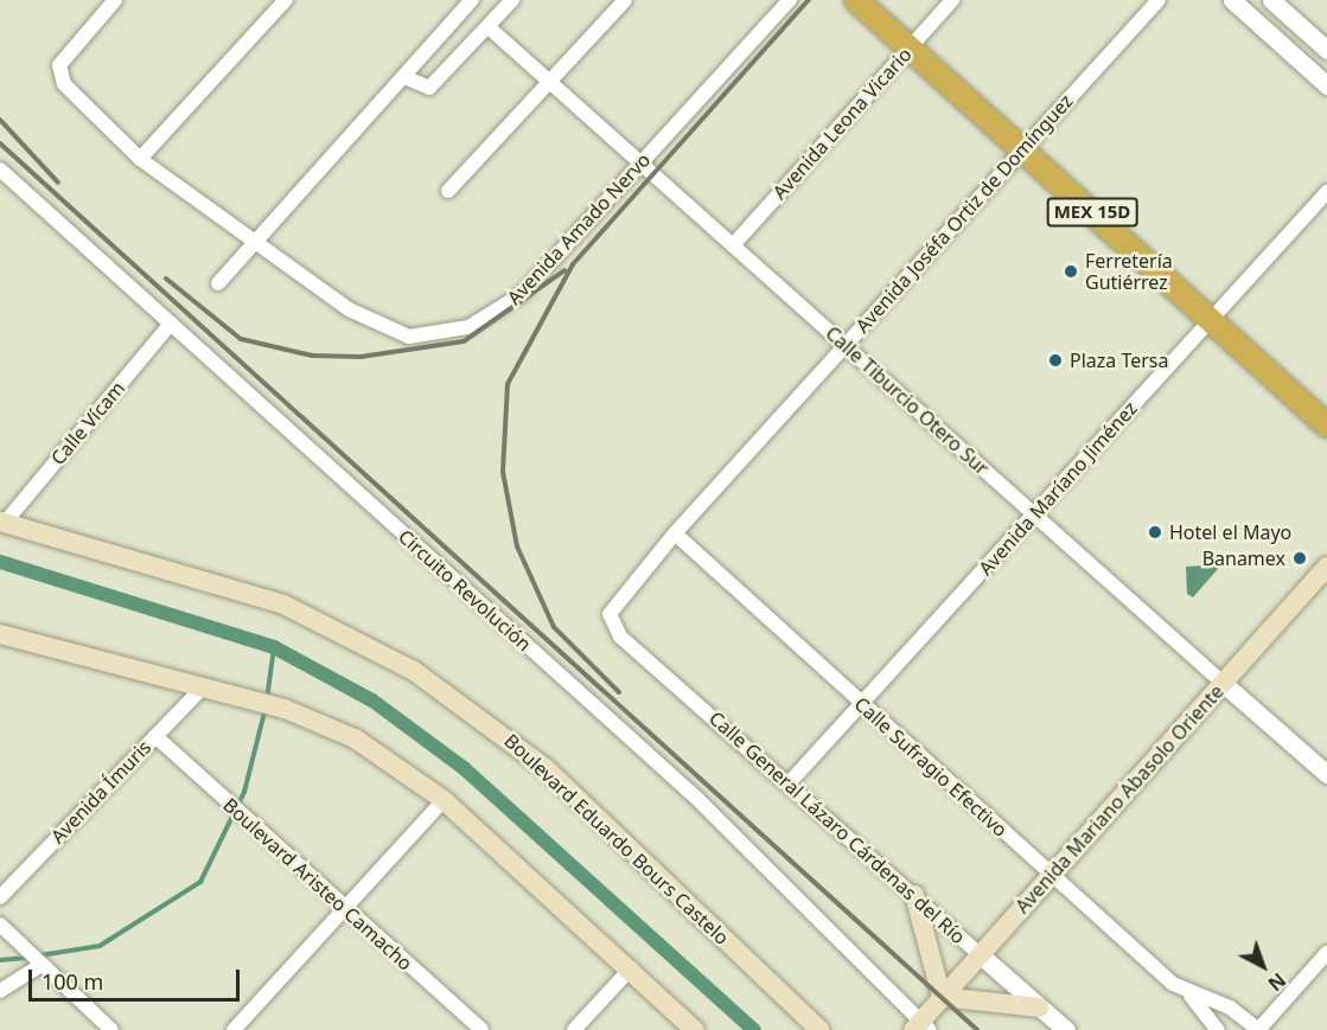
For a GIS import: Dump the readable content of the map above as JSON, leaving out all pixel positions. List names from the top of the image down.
{
  "streets": {
    "highway": ["MEX 15D"],
    "main road": ["Avenida Mariano Abasolo Oriente", "Boulevard Eduardo Bours Castelo"],
    "street": [
      "Avenida Leona Vicario",
      "Avenida Joséfa Ortiz de Domínguez",
      "Avenida Amado Nervo",
      "Calle Tiburcio Otero Sur",
      "Calle Vícam",
      "Avenida Maríano Jiménez",
      "Circuito Revolución",
      "Calle Sufragio Efectivo",
      "Avenida Ímuris",
      "Calle General Lázaro Cárdenas del Río",
      "Boulevard Aristeo Camacho"
    ]
  },
  "crossings": [
    ["Avenida Leona Vicario", "MEX 15D"],
    ["Avenida Leona Vicario", "Calle Tiburcio Otero Sur"],
    ["MEX 15D", "Avenida Joséfa Ortiz de Domínguez"],
    ["MEX 15D", "Avenida Maríano Jiménez"],
    ["Avenida Joséfa Ortiz de Domínguez", "Calle Tiburcio Otero Sur"],
    ["Avenida Joséfa Ortiz de Domínguez", "Calle Sufragio Efectivo"],
    ["Avenida Joséfa Ortiz de Domínguez", "Calle General Lázaro Cárdenas del Río"],
    ["Avenida Amado Nervo", "Calle Tiburcio Otero Sur"],
    ["Calle Tiburcio Otero Sur", "Avenida Maríano Jiménez"],
    ["Calle Tiburcio Otero Sur", "Avenida Mariano Abasolo Oriente"],
    ["Calle Vícam", "Circuito Revolución"],
    ["Calle Vícam", "Boulevard Eduardo Bours Castelo"],
    ["Avenida Maríano Jiménez", "Calle Sufragio Efectivo"],
    ["Avenida Maríano Jiménez", "Calle General Lázaro Cárdenas del Río"],
    ["Circuito Revolución", "Avenida Mariano Abasolo Oriente"],
    ["Calle Sufragio Efectivo", "Avenida Mariano Abasolo Oriente"],
    ["Avenida Ímuris", "Boulevard Aristeo Camacho"],
    ["Avenida Mariano Abasolo Oriente", "Calle General Lázaro Cárdenas del Río"]
  ],
  "places": [
    "Ferretería Gutiérrez",
    "Plaza Tersa",
    "Hotel el Mayo",
    "Banamex"
  ],
  "scale_bar": "100 m",
  "north": "bottom right"
}
